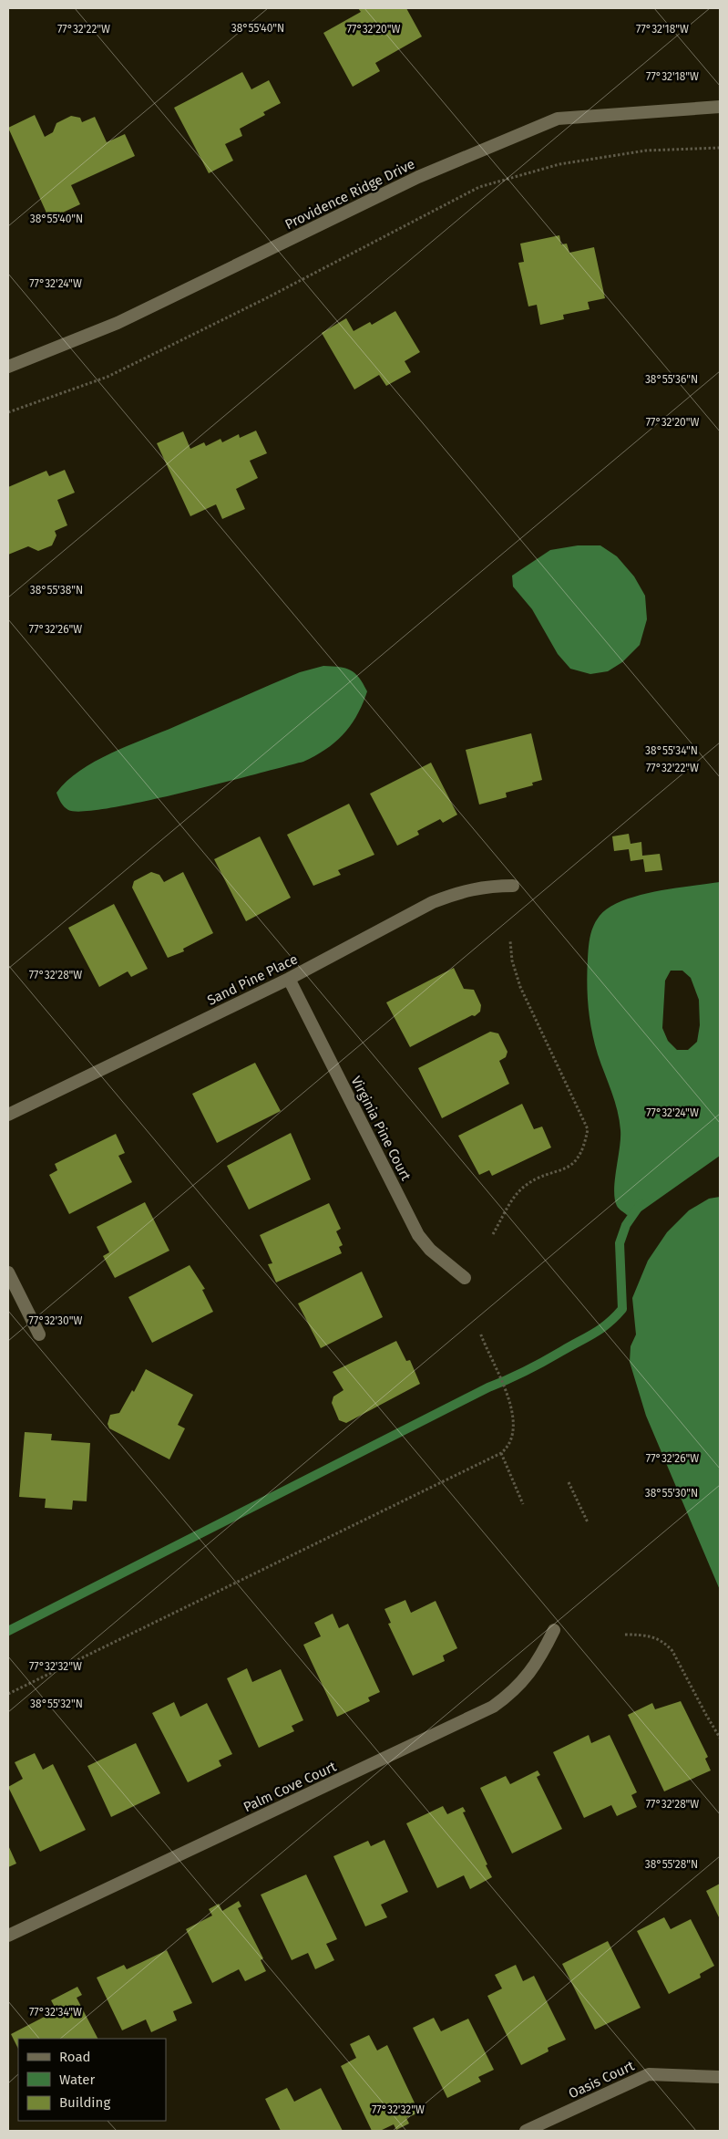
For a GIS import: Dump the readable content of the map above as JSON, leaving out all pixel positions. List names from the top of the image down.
{
  "streets": {
    "street": [
      "Providence Ridge Drive",
      "Sand Pine Place",
      "Virginia Pine Court",
      "Palm Cove Court",
      "Oasis Court"
    ]
  },
  "crossings": [
    ["Sand Pine Place", "Virginia Pine Court"]
  ],
  "legend": ["Road", "Water", "Building"],
  "coordinates": [
    "38°55'40\"N",
    "77°32'18\"W",
    "77°32'22\"W",
    "77°32'20\"W",
    "77°32'24\"W",
    "38°55'36\"N",
    "38°55'38\"N",
    "77°32'26\"W",
    "38°55'34\"N",
    "77°32'28\"W",
    "77°32'30\"W",
    "38°55'30\"N",
    "77°32'32\"W",
    "38°55'32\"N",
    "38°55'28\"N",
    "77°32'34\"W"
  ]
}
